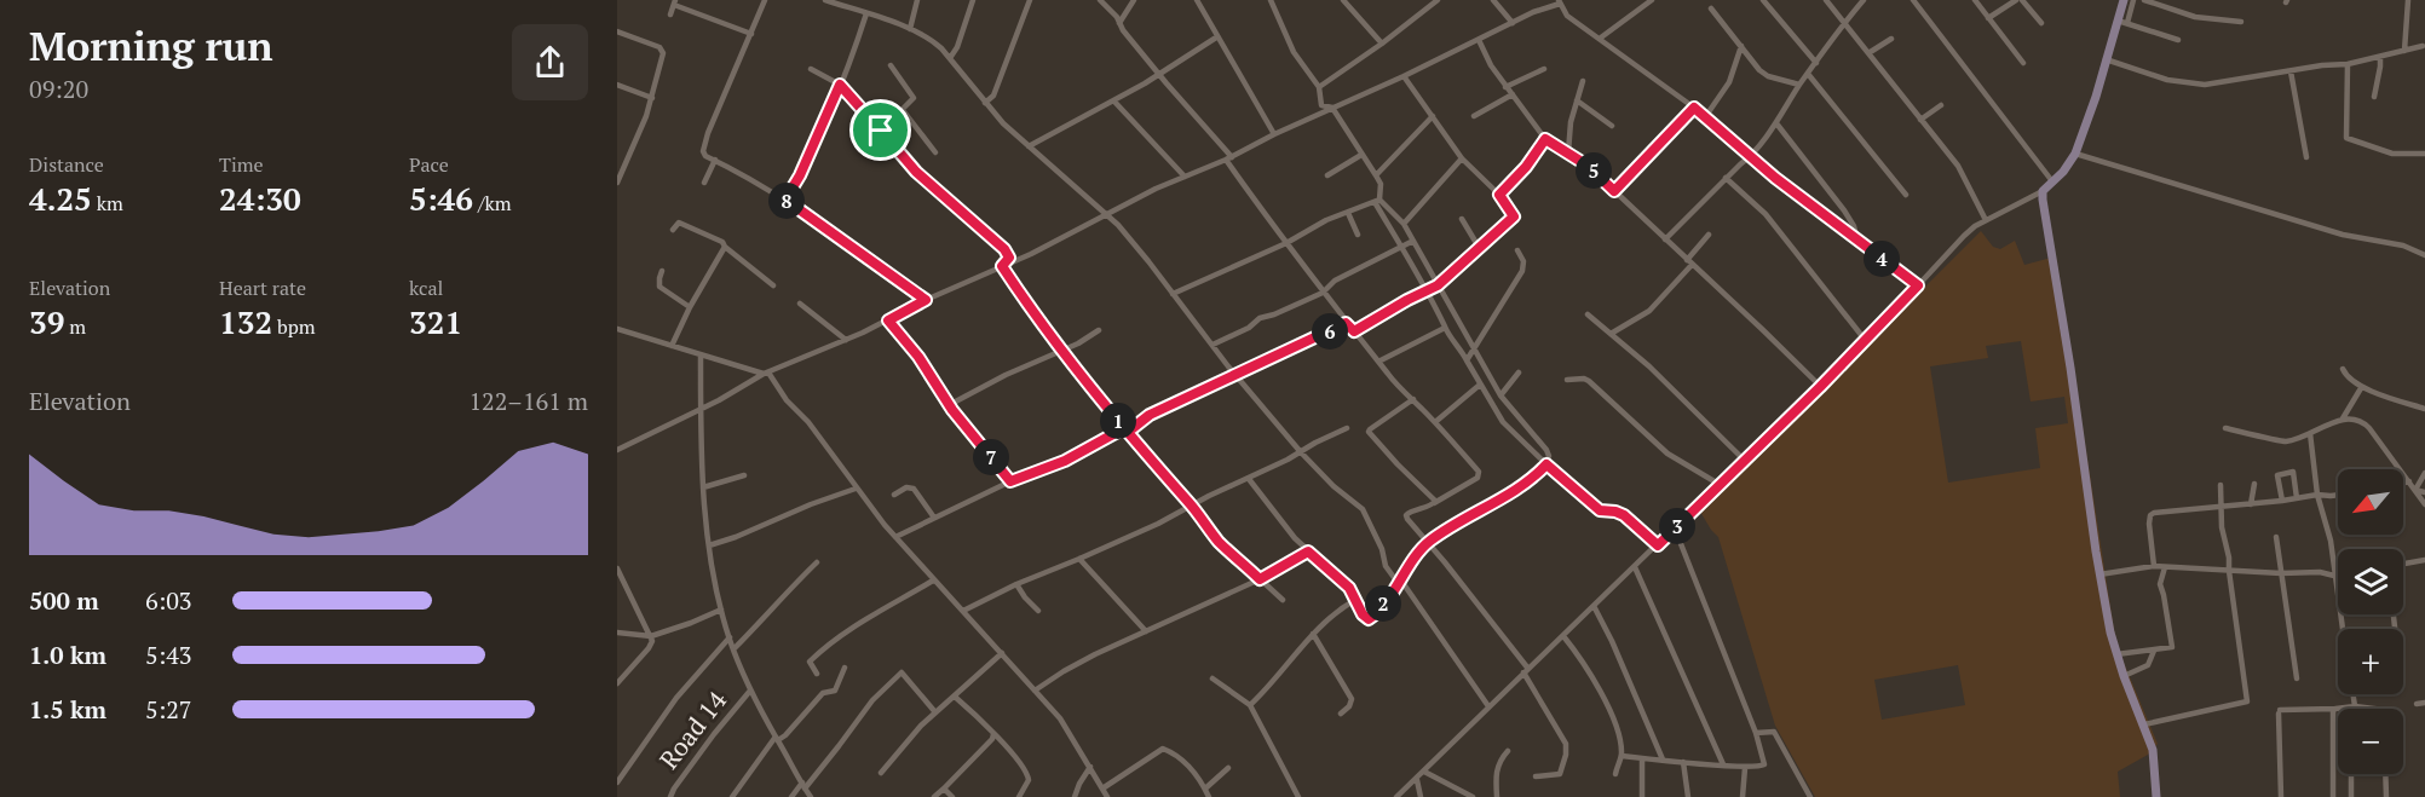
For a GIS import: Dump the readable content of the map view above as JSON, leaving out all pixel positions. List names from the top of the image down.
{
  "streets": {
    "street": ["Road 14"]
  },
  "north": "bottom left",
  "page": {
    "heading": ["Morning run", "09:20"],
    "stats": [
      ["Distance", "4.25 km"],
      ["Time", "24:30"],
      ["Pace", "5:46 /km"],
      ["Elevation", "39 m"],
      ["Heart rate", "132 bpm"],
      ["kcal", "321"]
    ],
    "pins": [
      "5",
      "8",
      "4",
      "6",
      "1",
      "7",
      "3",
      "2"
    ],
    "chart": ["Elevation", "122–161 m"],
    "map_buttons": ["+", "−"],
    "list": [
      {
        "name": "500 m",
        "note": "6:03"
      },
      {
        "name": "1.0 km",
        "note": "5:43"
      },
      {
        "name": "1.5 km",
        "note": "5:27"
      }
    ]
  }
}
